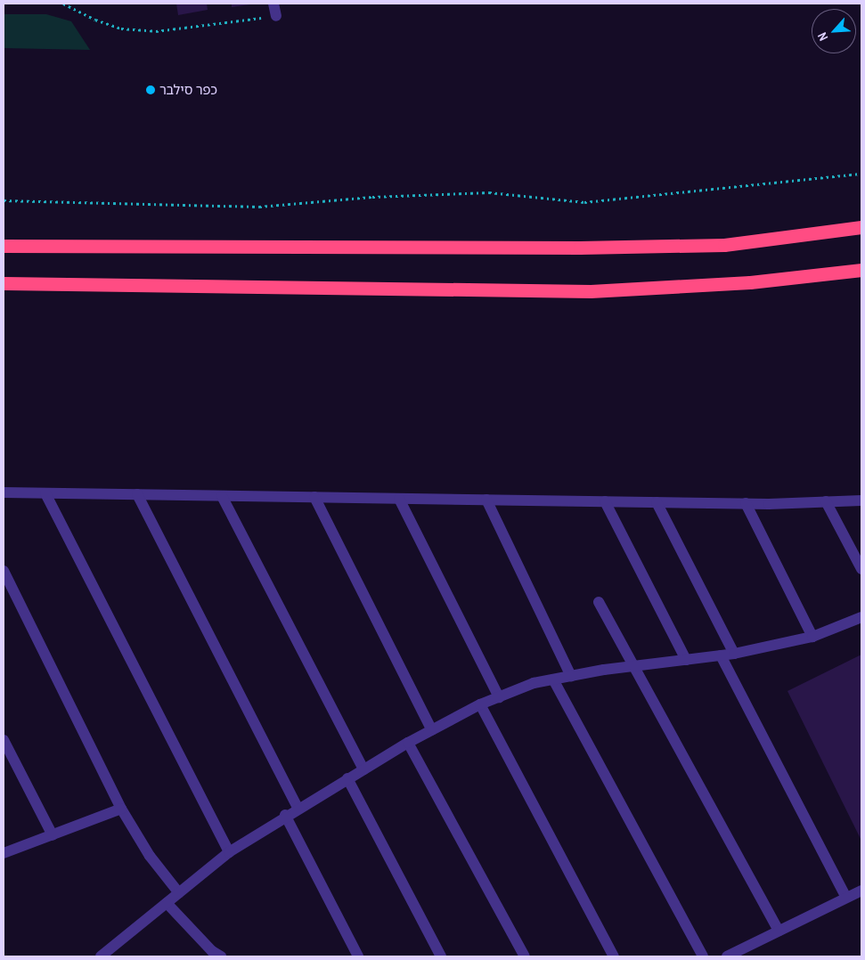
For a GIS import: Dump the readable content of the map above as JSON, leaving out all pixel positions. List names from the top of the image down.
{
  "places": ["כפר סילבר"],
  "north": "bottom left"
}
